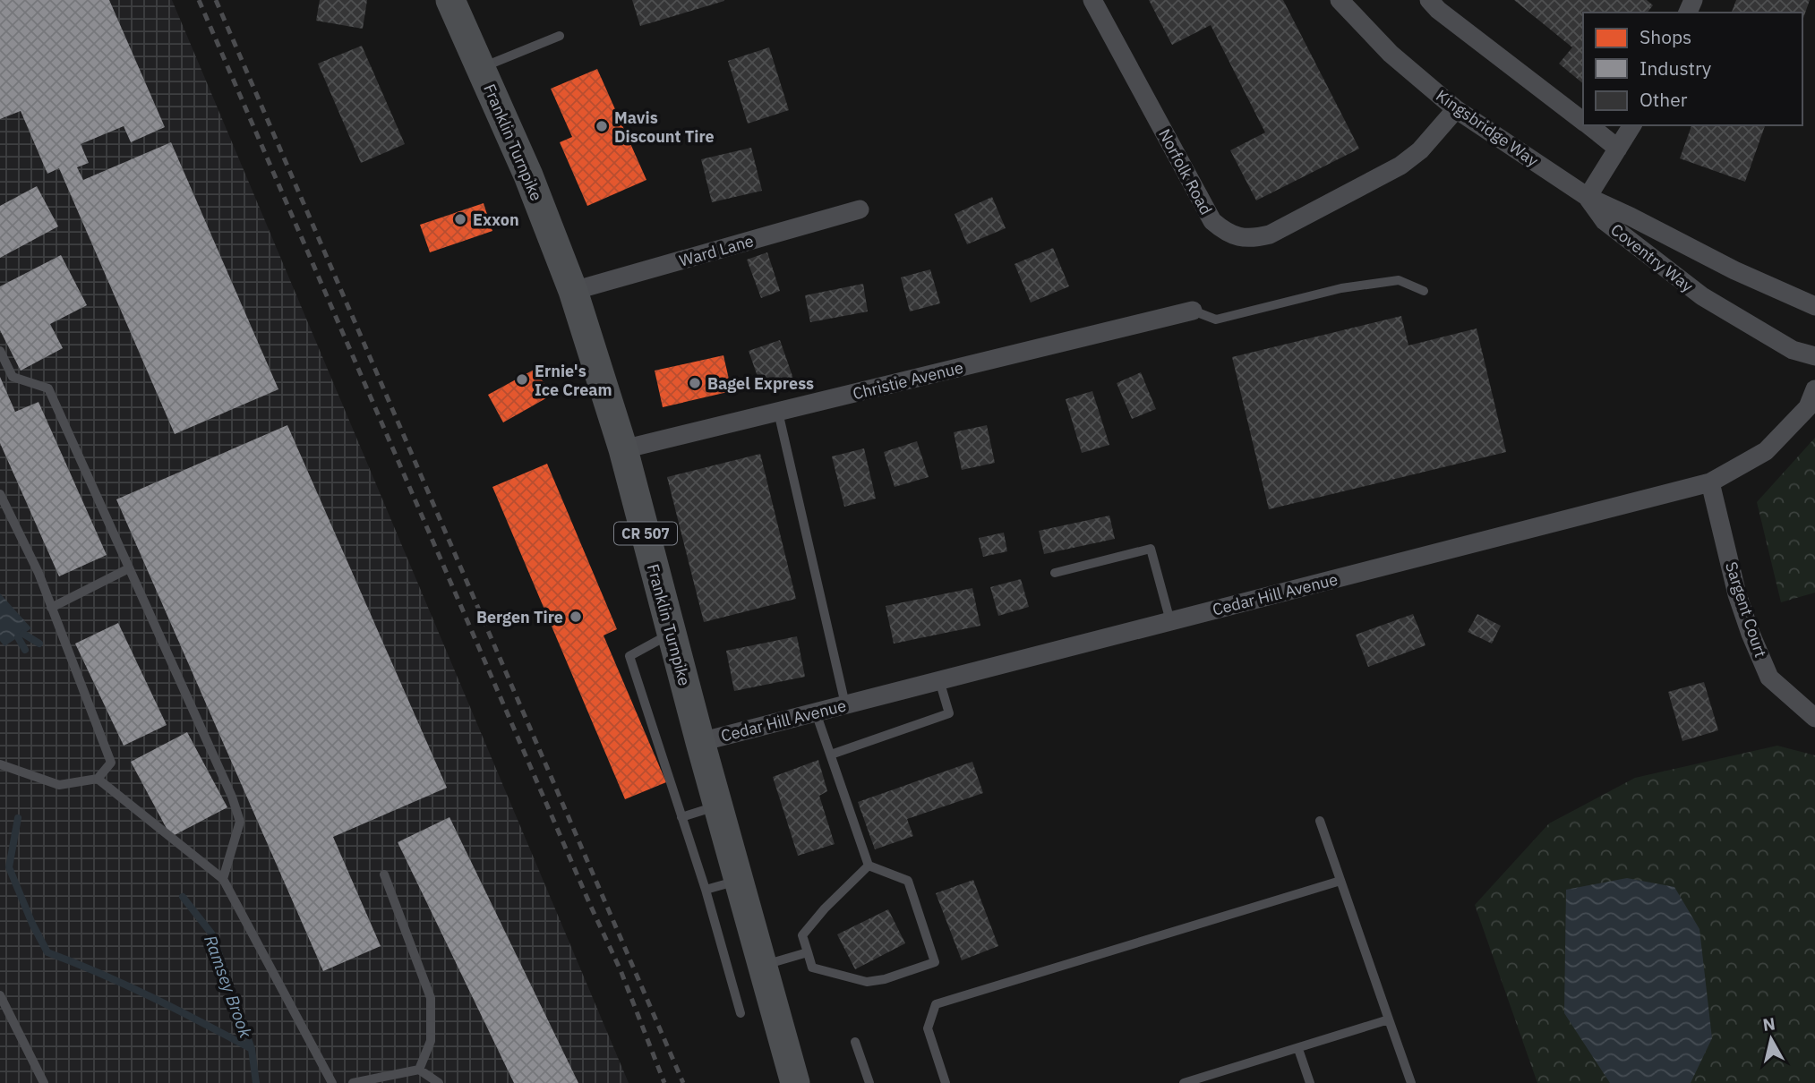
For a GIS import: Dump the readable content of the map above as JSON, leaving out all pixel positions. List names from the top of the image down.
{
  "streets": {
    "main road": ["Franklin Turnpike", "CR 507"],
    "street": [
      "Kingsbridge Way",
      "Norfolk Road",
      "Ward Lane",
      "Coventry Way",
      "Christie Avenue",
      "Cedar Hill Avenue",
      "Sargent Court"
    ]
  },
  "crossings": [
    ["Kingsbridge Way", "Norfolk Road"],
    ["Kingsbridge Way", "Coventry Way"],
    ["Franklin Turnpike", "Ward Lane"],
    ["Franklin Turnpike", "Christie Avenue"],
    ["Franklin Turnpike", "Cedar Hill Avenue"],
    ["Cedar Hill Avenue", "Sargent Court"]
  ],
  "water": ["Ramsey Brook"],
  "places": [
    "Mavis Discount Tire",
    "Exxon",
    "Ernie's Ice Cream",
    "Bagel Express",
    "Bergen Tire"
  ],
  "legend": ["Shops", "Industry", "Other"],
  "north": "top"
}
